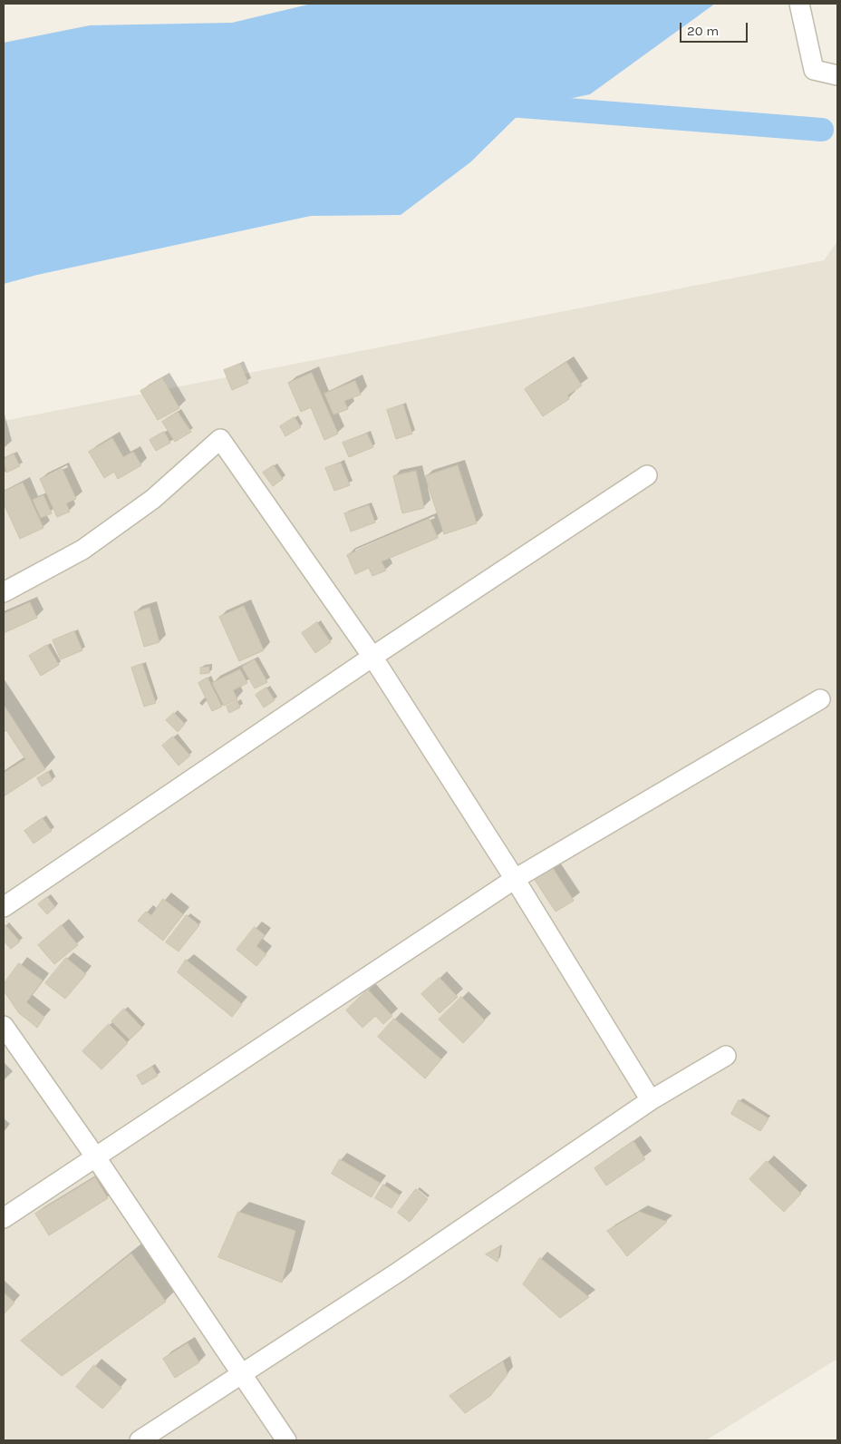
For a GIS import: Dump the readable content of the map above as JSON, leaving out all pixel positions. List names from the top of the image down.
{
  "scale_bar": "20 m"
}
